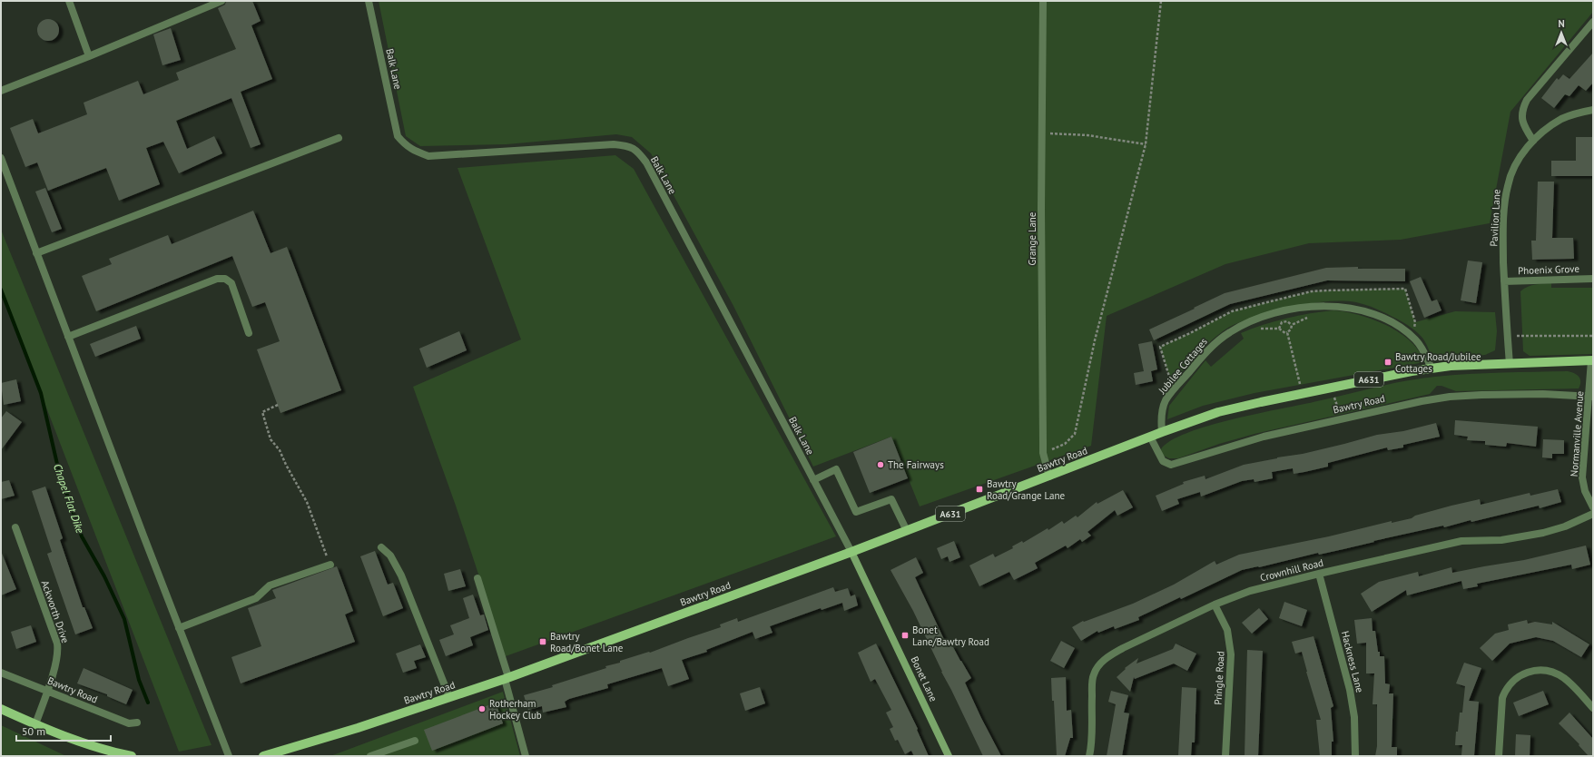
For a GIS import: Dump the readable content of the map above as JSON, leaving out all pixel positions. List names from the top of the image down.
{
  "streets": {
    "main road": ["A631", "Bawtry Road", "Bonet Lane"],
    "street": [
      "Balk Lane",
      "Pavilion Lane",
      "Grange Lane",
      "Phoenix Grove",
      "Jubilee Cottages",
      "Normanville Avenue",
      "Crownhill Road",
      "Ackworth Drive",
      "Hackness Lane",
      "Pringle Road"
    ]
  },
  "crossings": [
    ["Balk Lane", "Bawtry Road"],
    ["Balk Lane", "Bonet Lane"],
    ["Pavilion Lane", "Phoenix Grove"],
    ["Pavilion Lane", "Bawtry Road"],
    ["Grange Lane", "Bawtry Road"],
    ["Jubilee Cottages", "Bawtry Road"],
    ["Bawtry Road", "Normanville Avenue"],
    ["Bawtry Road", "Ackworth Drive"],
    ["Bawtry Road", "Bonet Lane"],
    ["Crownhill Road", "Hackness Lane"],
    ["Crownhill Road", "Pringle Road"]
  ],
  "water": ["Chapel Flat Dike"],
  "places": {
    "transit": [
      "Bawtry Road/Jubilee Cottages",
      "Bawtry Road/Grange Lane",
      "Bonet Lane/Bawtry Road",
      "Bawtry Road/Bonet Lane"
    ],
    "other": ["The Fairways", "Rotherham Hockey Club"]
  },
  "scale_bar": "50 m",
  "north": "top"
}
